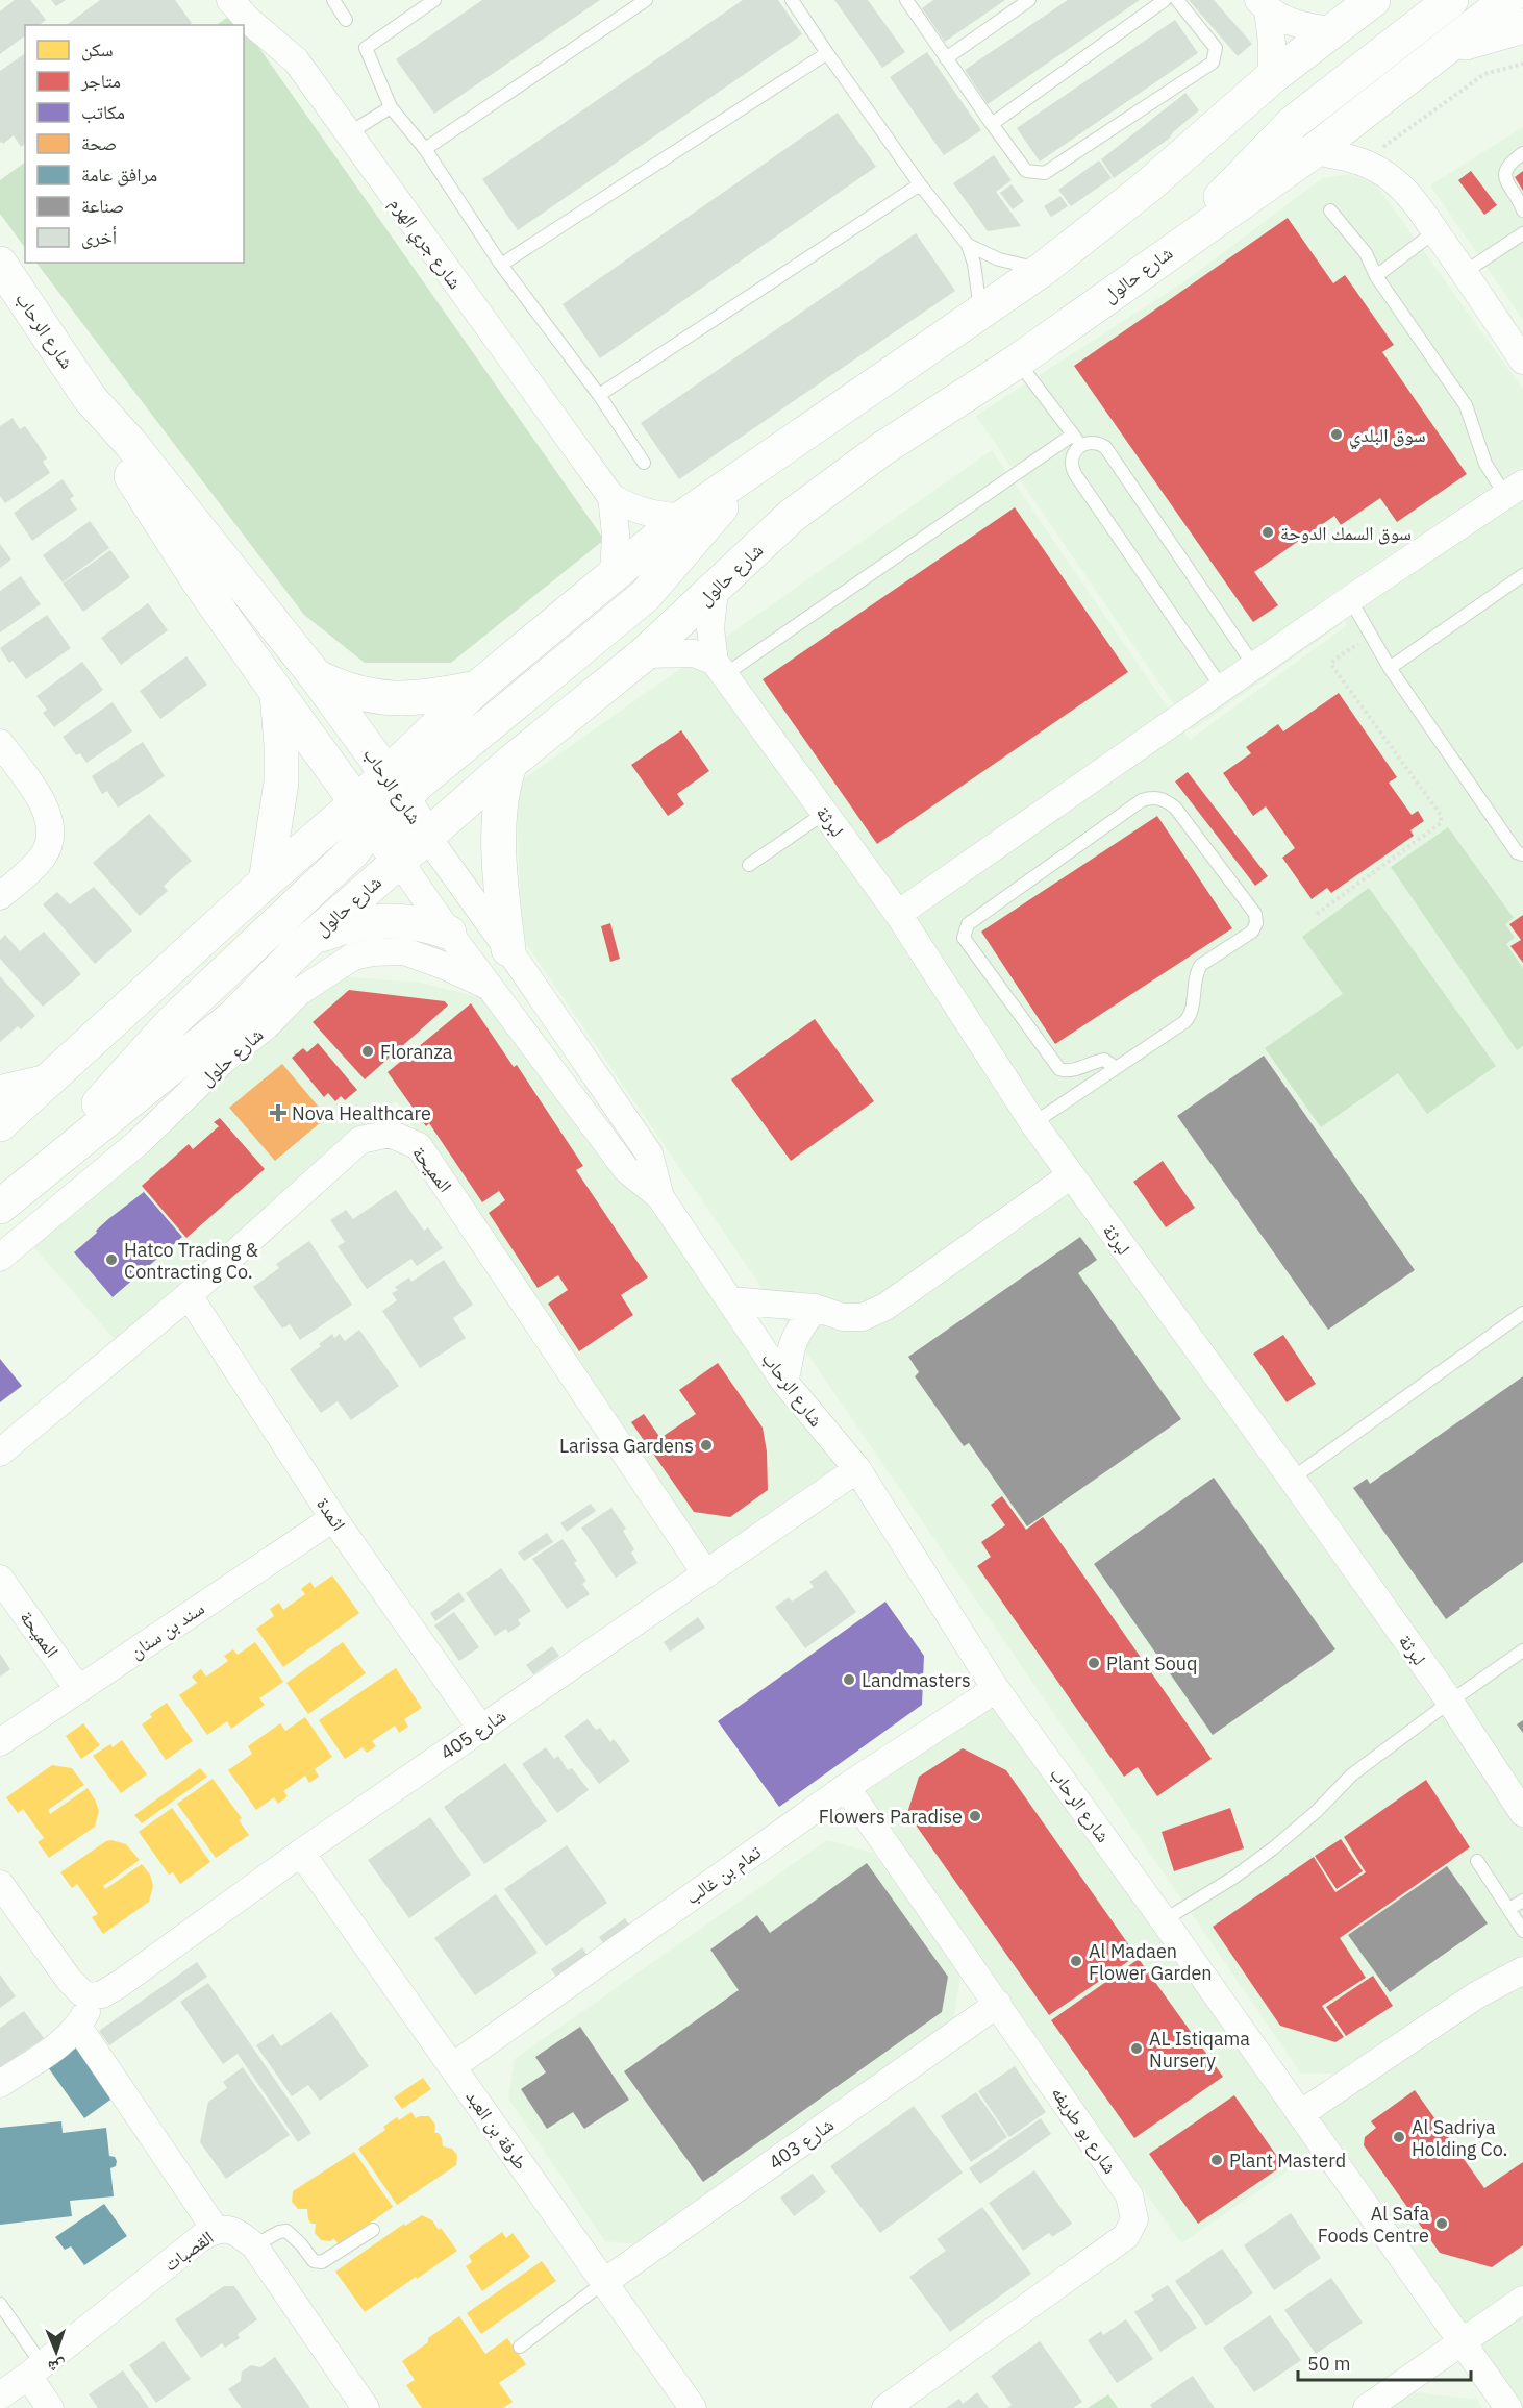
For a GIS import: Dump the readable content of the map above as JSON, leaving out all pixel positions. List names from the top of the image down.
{
  "streets": {
    "main road": ["شارع حالول", "شارع الرحاب"],
    "street": [
      "شارع جري الهرم",
      "لبرثة",
      "شارع حلول",
      "المميحة",
      "اثمدة",
      "سند بن سنان",
      "شارع 405",
      "تمام بن غالب",
      "طرفة بن العبد",
      "شارع بو طريفه",
      "شارع 403",
      "القصبات"
    ]
  },
  "crossings": [
    ["شارع حالول", "شارع الرحاب"],
    ["شارع الرحاب", "شارع حلول"],
    ["شارع الرحاب", "شارع 405"],
    ["شارع الرحاب", "تمام بن غالب"],
    ["المميحة", "اثمدة"],
    ["المميحة", "سند بن سنان"],
    ["المميحة", "شارع 405"],
    ["اثمدة", "سند بن سنان"],
    ["اثمدة", "شارع 405"],
    ["شارع 405", "طرفة بن العبد"],
    ["تمام بن غالب", "طرفة بن العبد"],
    ["تمام بن غالب", "شارع بو طريفه"],
    ["طرفة بن العبد", "شارع 403"],
    ["شارع بو طريفه", "شارع 403"]
  ],
  "places": {
    "other": [
      "سوق البلدي",
      "سوق السمك الدوحة",
      "Floranza",
      "Hatco Trading & Contracting Co.",
      "Larissa Gardens",
      "Plant Souq",
      "Landmasters",
      "Flowers Paradise",
      "Al Madaen Flower Garden",
      "AL Istiqama Nursery",
      "Al Sadriya Holding Co.",
      "Plant Masterd",
      "Al Safa Foods Centre"
    ],
    "health": ["Nova Healthcare"]
  },
  "legend": [
    "سكن",
    "متاجر",
    "مكاتب",
    "صحة",
    "مرافق عامة",
    "صناعة",
    "أخرى"
  ],
  "scale_bar": "50 m",
  "north": "bottom"
}
